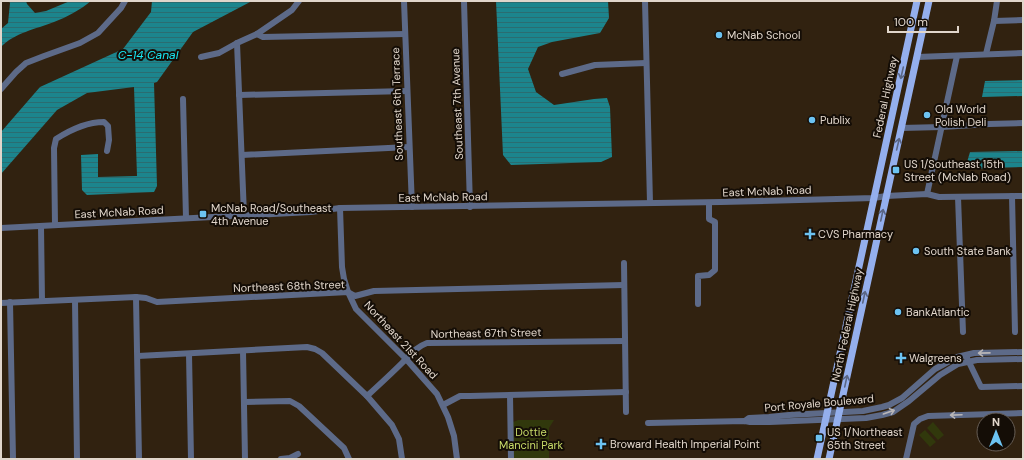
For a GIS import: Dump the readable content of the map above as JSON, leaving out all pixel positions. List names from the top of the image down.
{
  "streets": {
    "main road": ["Federal Highway", "North Federal Highway"],
    "street": [
      "Southeast 6th Terrace",
      "Southeast 7th Avenue",
      "East McNab Road",
      "Northeast 68th Street",
      "Northeast 67th Street",
      "Northeast 21st Road",
      "Port Royale Boulevard"
    ]
  },
  "crossings": [
    ["Federal Highway", "East McNab Road"],
    ["Federal Highway", "North Federal Highway"],
    ["Southeast 6th Terrace", "East McNab Road"],
    ["Southeast 7th Avenue", "East McNab Road"],
    ["East McNab Road", "North Federal Highway"],
    ["East McNab Road", "Northeast 21st Road"],
    ["Northeast 68th Street", "Northeast 21st Road"],
    ["North Federal Highway", "Port Royale Boulevard"],
    ["Northeast 67th Street", "Northeast 21st Road"]
  ],
  "water": ["C-14 Canal"],
  "parks": ["Dottie Mancini Park"],
  "places": {
    "other": [
      "McNab School",
      "Old World Polish Deli",
      "Publix",
      "South State Bank",
      "BankAtlantic"
    ],
    "transit": ["US 1/Southeast 15th Street (McNab Road)", "McNab Road/Southeast 4th Avenue", "US 1/Northeast 65th Street"],
    "health": ["CVS Pharmacy", "Walgreens", "Broward Health Imperial Point"]
  },
  "scale_bar": "100 m",
  "north": "top"
}
